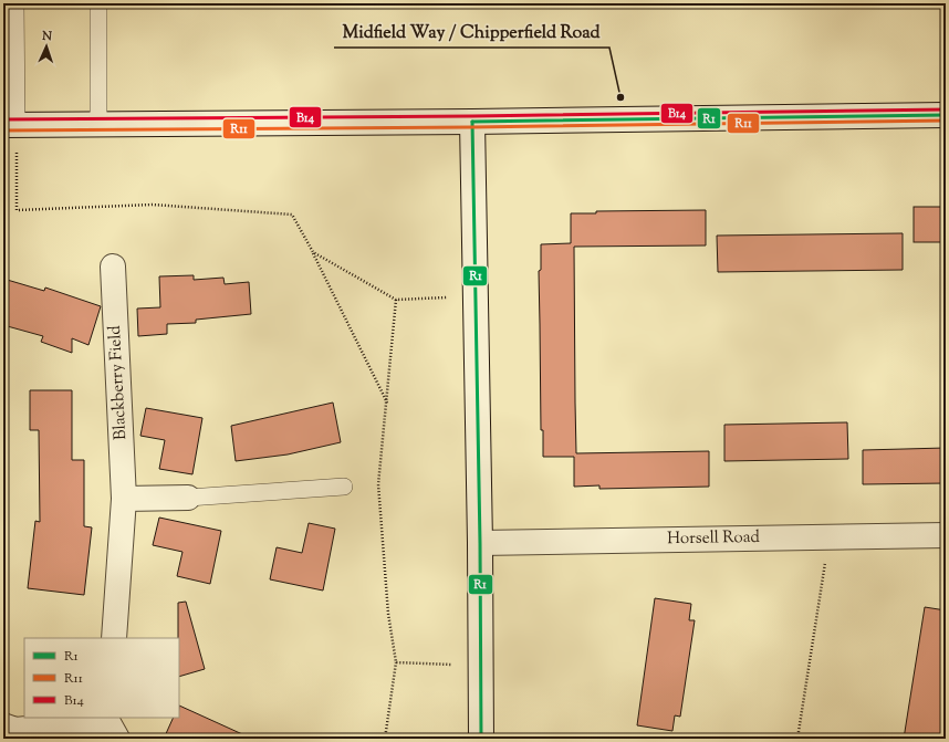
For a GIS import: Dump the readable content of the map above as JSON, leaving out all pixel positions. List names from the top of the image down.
{
  "streets": {
    "street": ["Blackberry Field", "Horsell Road"]
  },
  "places": ["Midfield Way / Chipperfield Road"],
  "lines": ["transit line B14", "transit line R1", "transit line R11"],
  "legend": ["R1", "R11", "B14"],
  "north": "top"
}
